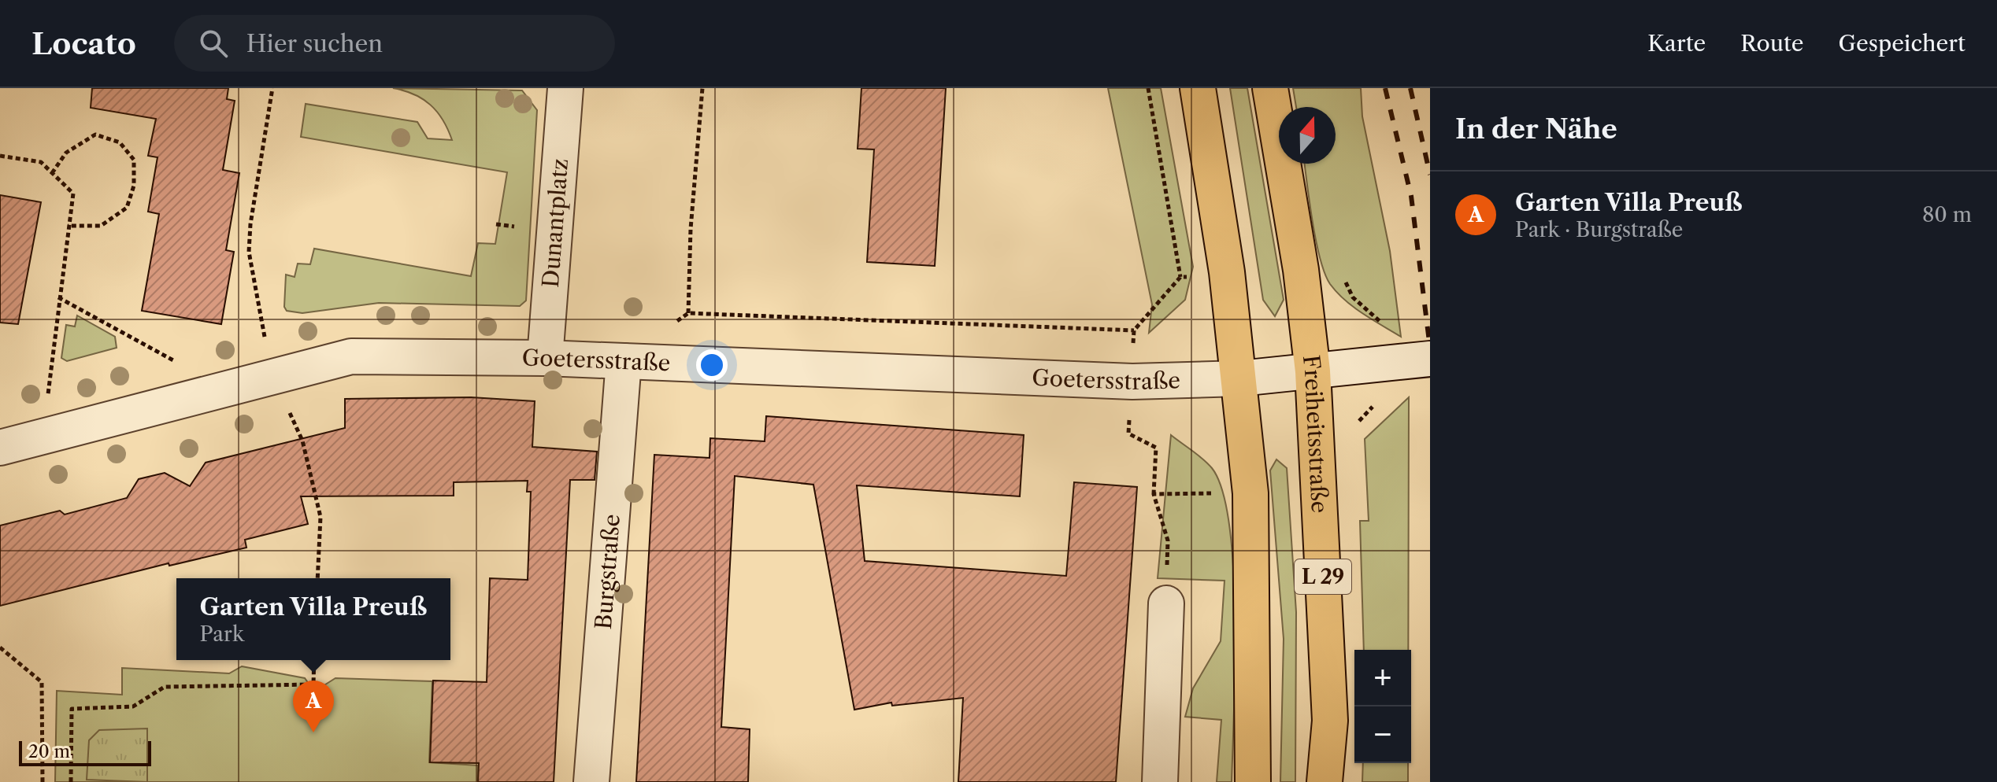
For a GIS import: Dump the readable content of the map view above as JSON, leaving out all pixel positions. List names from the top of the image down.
{
  "streets": {
    "main road": ["Freiheitsstraße", "L 29"],
    "street": ["Dunantplatz", "Goetersstraße", "Burgstraße"]
  },
  "crossings": [
    ["Dunantplatz", "Goetersstraße"],
    ["Goetersstraße", "Freiheitsstraße"],
    ["Goetersstraße", "Burgstraße"]
  ],
  "scale_bar": "20 m",
  "north": "top",
  "page": {
    "header": "Locato",
    "search": "Hier suchen",
    "nav": ["Karte", "Route", "Gespeichert"],
    "heading": "In der Nähe",
    "list": [
      {
        "mark": "A",
        "name": "Garten Villa Preuß",
        "note": "Park · Burgstraße",
        "value": "80 m"
      }
    ],
    "popup": ["Garten Villa Preuß", "Park"],
    "map_buttons": ["+", "−"],
    "pins": "A",
    "scale": "20 m"
  }
}
